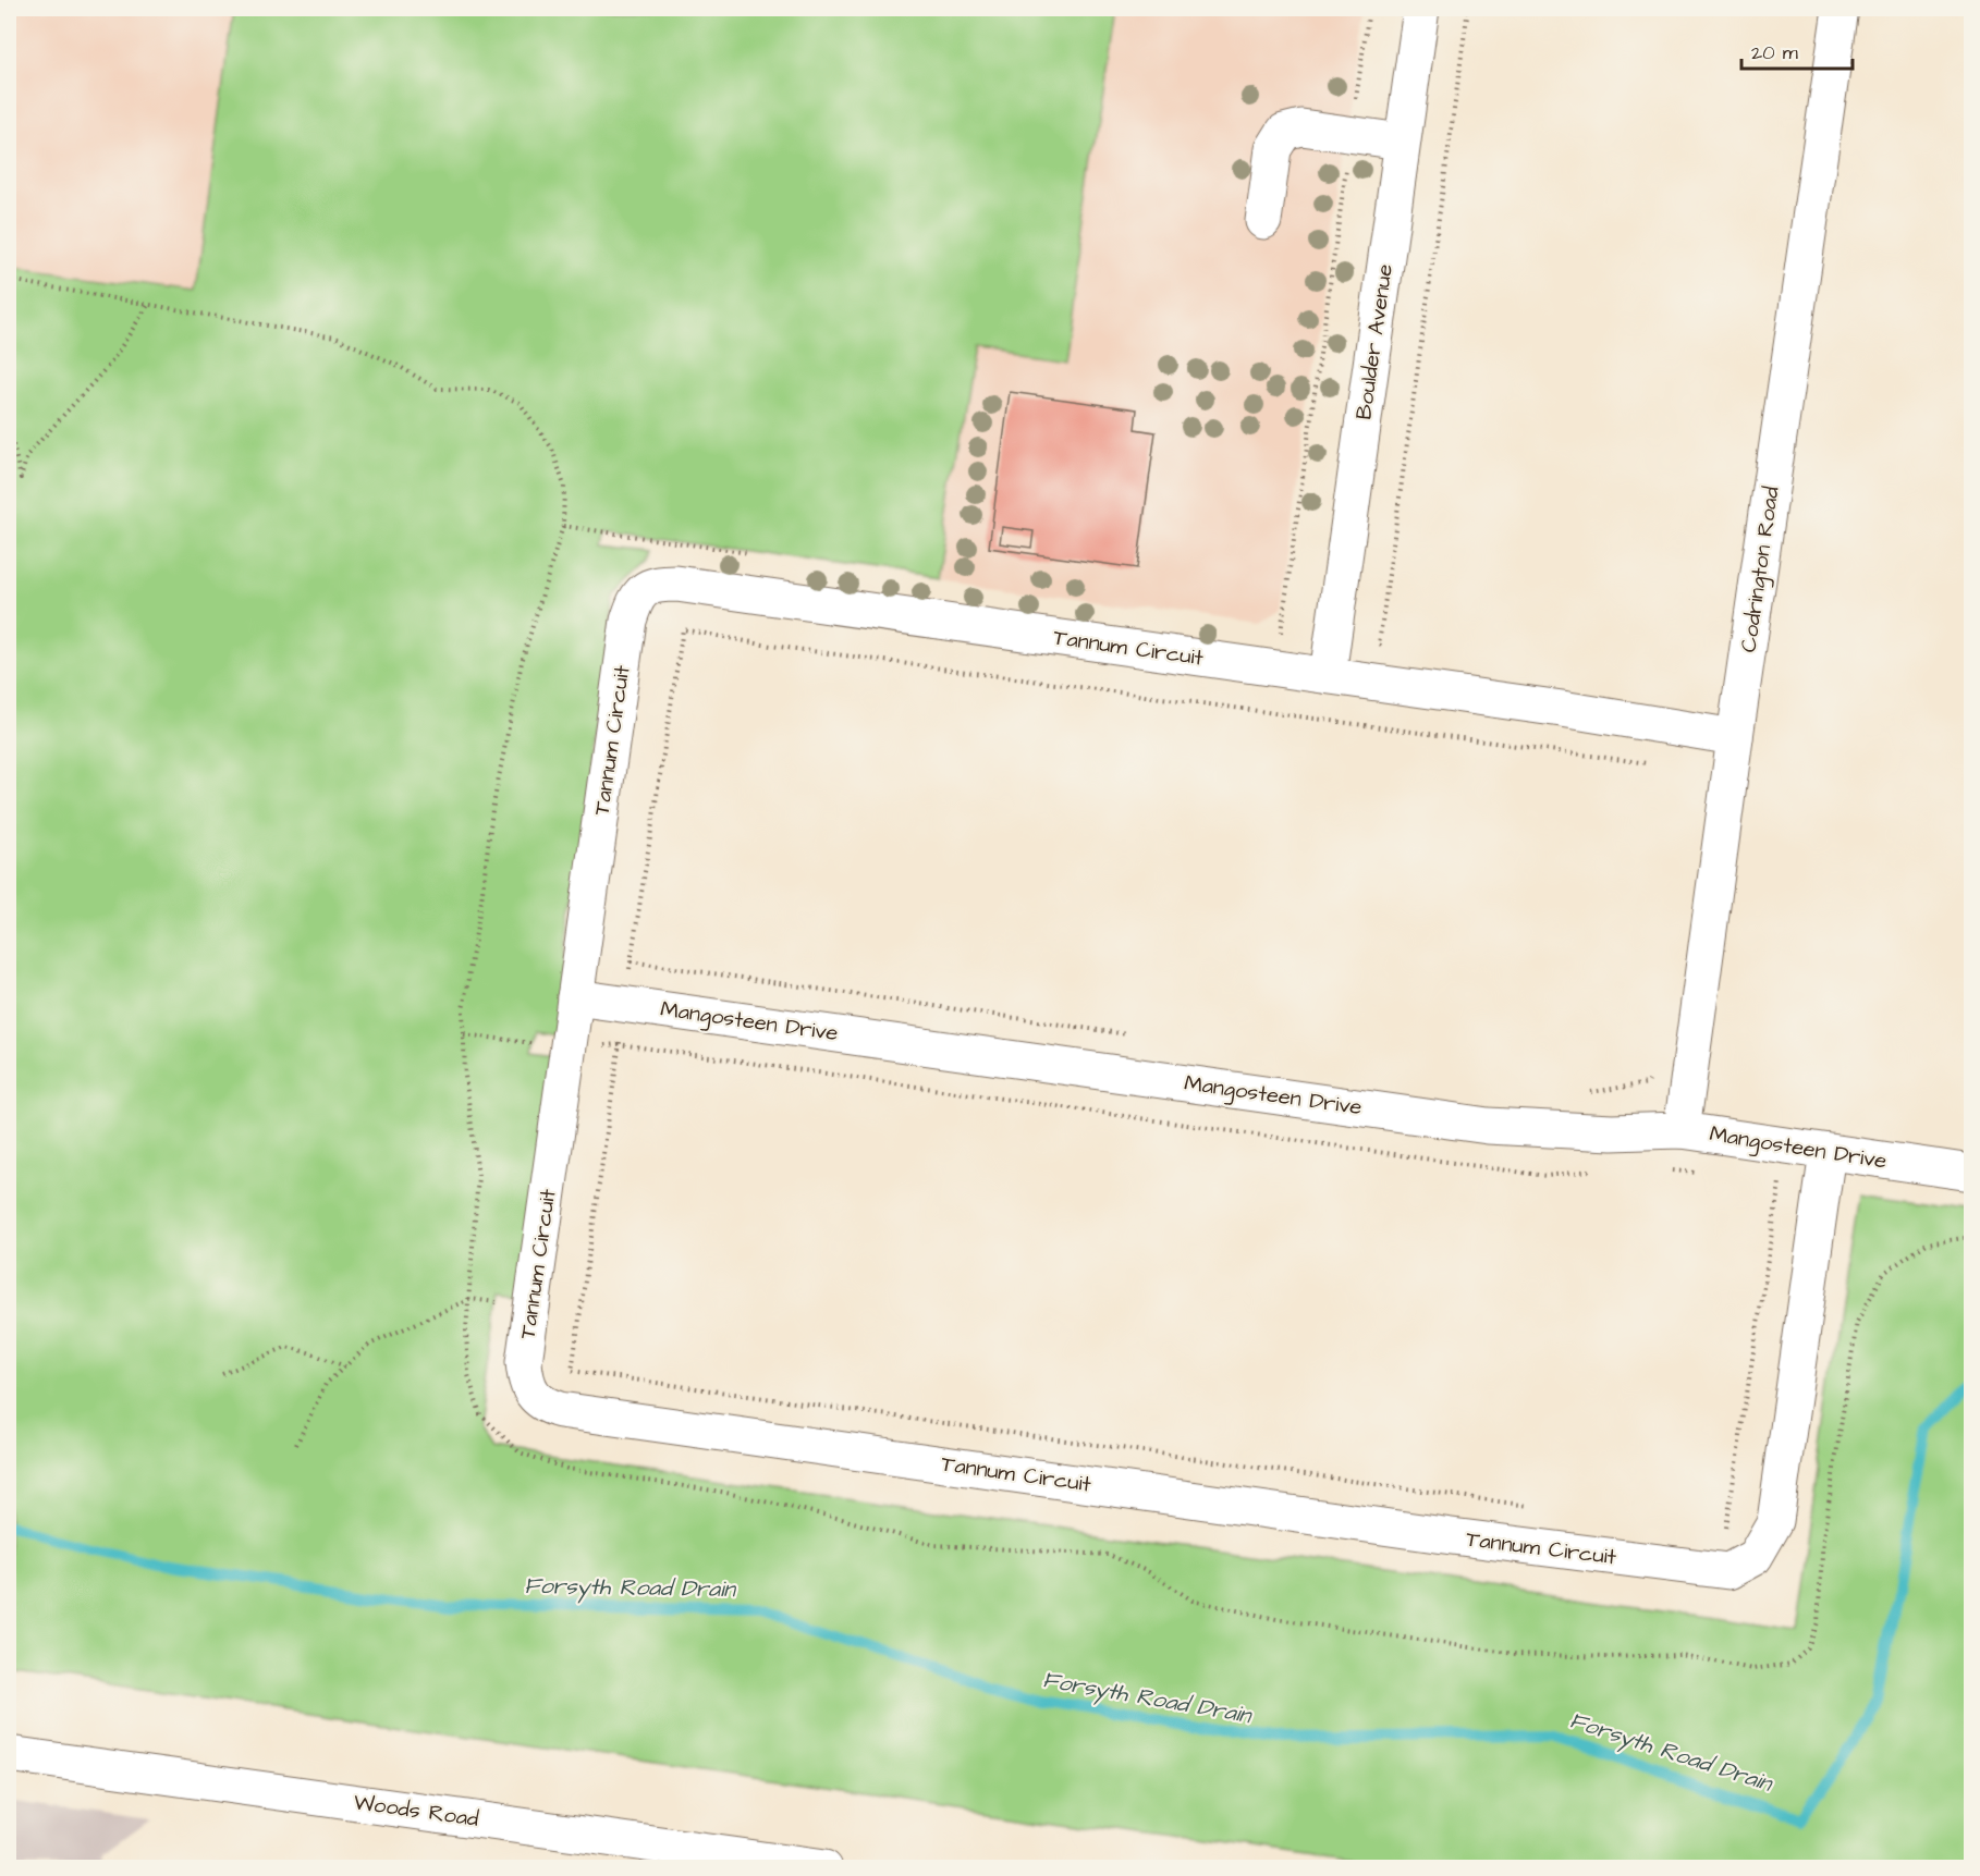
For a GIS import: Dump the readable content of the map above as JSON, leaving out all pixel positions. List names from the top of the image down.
{
  "streets": {
    "street": [
      "Boulder Avenue",
      "Codrington Road",
      "Tannum Circuit",
      "Mangosteen Drive",
      "Woods Road"
    ]
  },
  "crossings": [
    ["Boulder Avenue", "Tannum Circuit"],
    ["Codrington Road", "Tannum Circuit"],
    ["Codrington Road", "Mangosteen Drive"],
    ["Tannum Circuit", "Mangosteen Drive"]
  ],
  "water": ["Forsyth Road Drain"],
  "scale_bar": "20 m"
}
